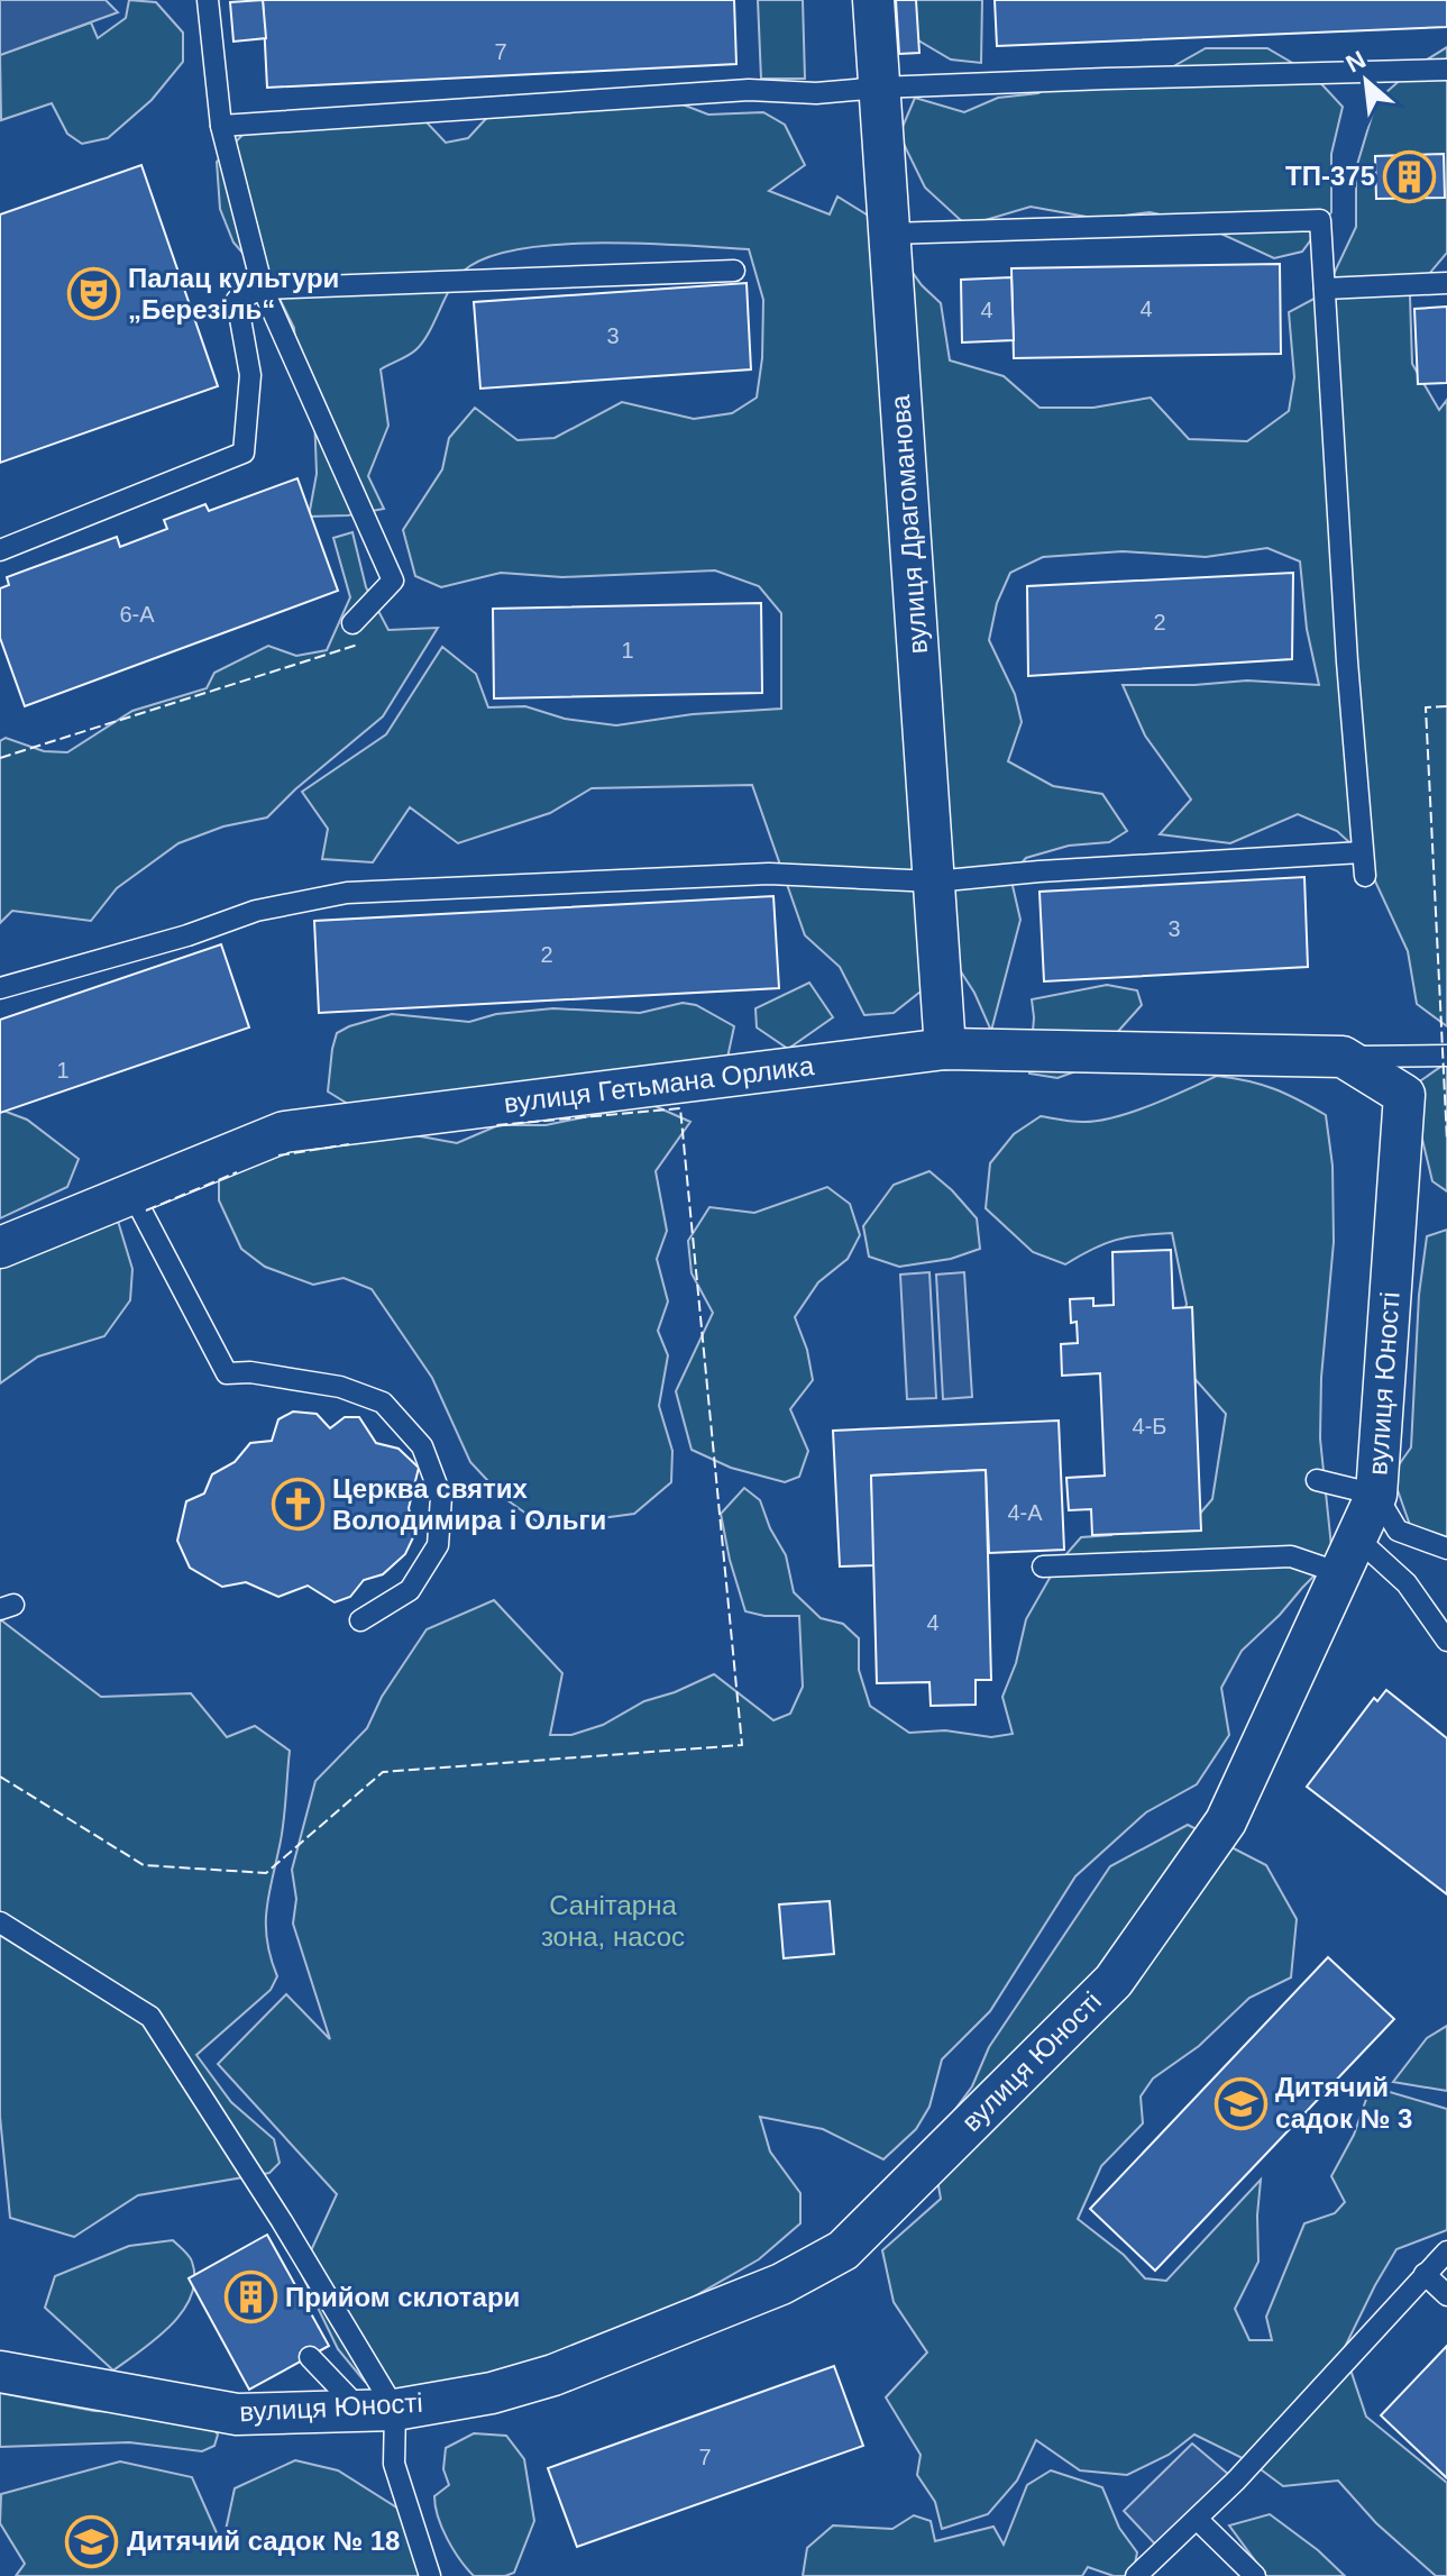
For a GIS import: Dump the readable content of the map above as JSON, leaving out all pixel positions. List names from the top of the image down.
{
  "streets": {
    "street": ["вулиця Драгоманова", "вулиця Гетьмана Орлика", "вулиця Юності"]
  },
  "crossings": [
    ["вулиця Драгоманова", "вулиця Гетьмана Орлика"],
    ["вулиця Гетьмана Орлика", "вулиця Юності"]
  ],
  "parks": ["Санітарна зона, насос"],
  "places": {
    "building": ["ТП-375", "Прийом склотари"],
    "theatre": ["Палац культури „Березіль“"],
    "church": ["Церква святих Володимира і Ольги"],
    "school or university": ["Дитячий садок № 3", "Дитячий садок № 18"]
  },
  "house_numbers": [
    "7",
    "4",
    "4",
    "3",
    "6-А",
    "2",
    "1",
    "3",
    "2",
    "1",
    "4-Б",
    "4-А",
    "4",
    "7"
  ],
  "north": "top left"
}
